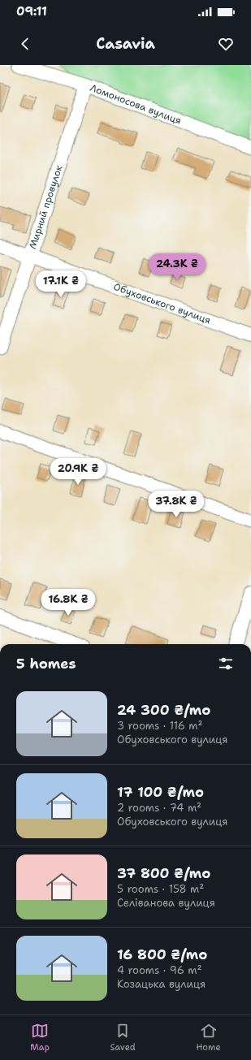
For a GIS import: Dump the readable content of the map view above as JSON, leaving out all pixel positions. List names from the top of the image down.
{
  "streets": {
    "street": ["Ломоносова вулиця", "Мирний провулок", "Обуховського вулиця"]
  },
  "crossings": [
    ["Ломоносова вулиця", "Мирний провулок"],
    ["Мирний провулок", "Обуховського вулиця"]
  ],
  "page": {
    "status": "09:11",
    "header": "Casavia",
    "price": [
      "24.3K ₴",
      "17.1K ₴",
      "20.9K ₴",
      "37.8K ₴",
      "16.8K ₴"
    ],
    "heading": "5 homes",
    "list": [
      {
        "name": "24 300 ₴/mo",
        "note": "3 rooms · 116 m² · Обуховського вулиця"
      },
      {
        "name": "17 100 ₴/mo",
        "note": "2 rooms · 74 m² · Обуховського вулиця"
      },
      {
        "name": "37 800 ₴/mo",
        "note": "5 rooms · 158 m² · Селіванова вулиця"
      },
      {
        "name": "16 800 ₴/mo",
        "note": "4 rooms · 96 m² · Козацька вулиця"
      }
    ],
    "tabs": ["Map", "Saved", "Home"]
  }
}
